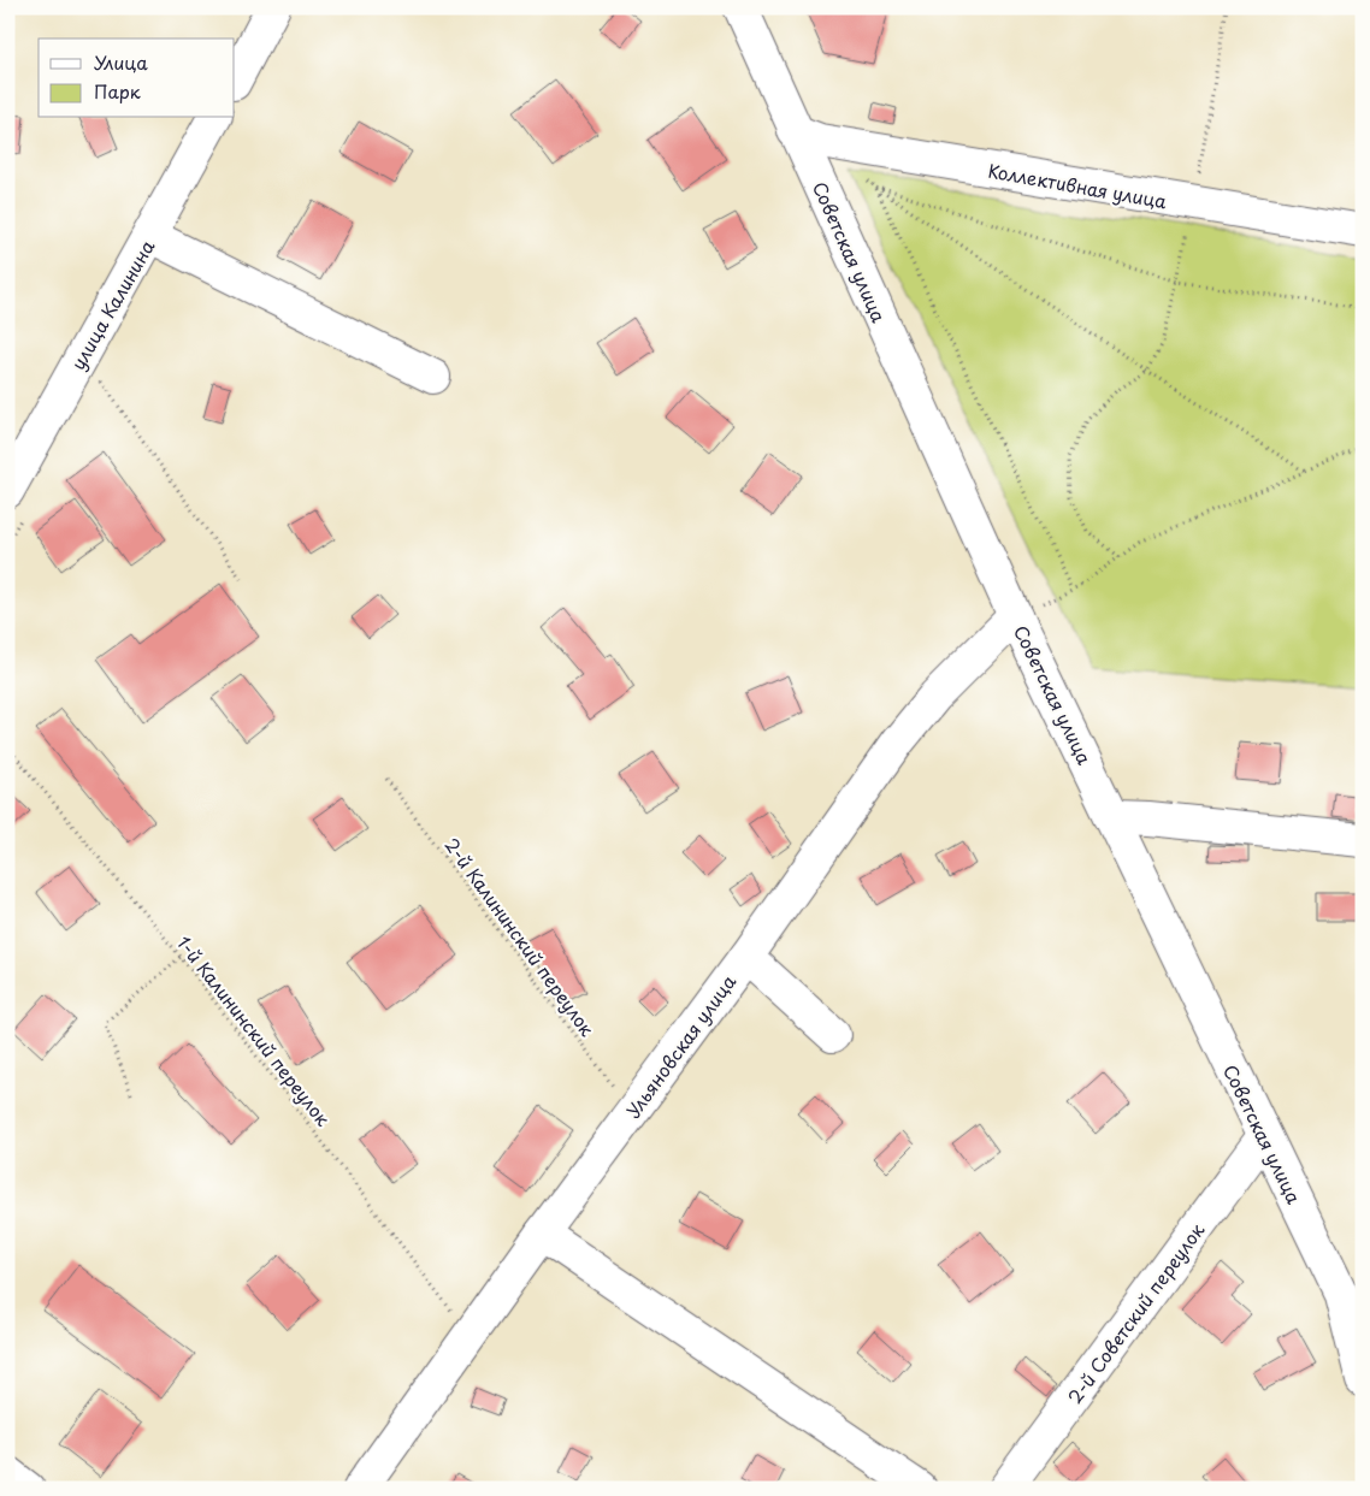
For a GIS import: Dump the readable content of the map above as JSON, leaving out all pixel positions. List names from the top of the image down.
{
  "streets": {
    "street": [
      "Коллективная улица",
      "Советская улица",
      "улица Калинина",
      "Ульяновская улица",
      "2-й Советский переулок"
    ],
    "path": ["2-й Калининский переулок", "1-й Калининский переулок"]
  },
  "crossings": [
    ["Коллективная улица", "Советская улица"],
    ["Советская улица", "Ульяновская улица"],
    ["Советская улица", "2-й Советский переулок"],
    ["2-й Калининский переулок", "Ульяновская улица"],
    ["1-й Калининский переулок", "Ульяновская улица"]
  ],
  "legend": ["Улица", "Парк"]
}
